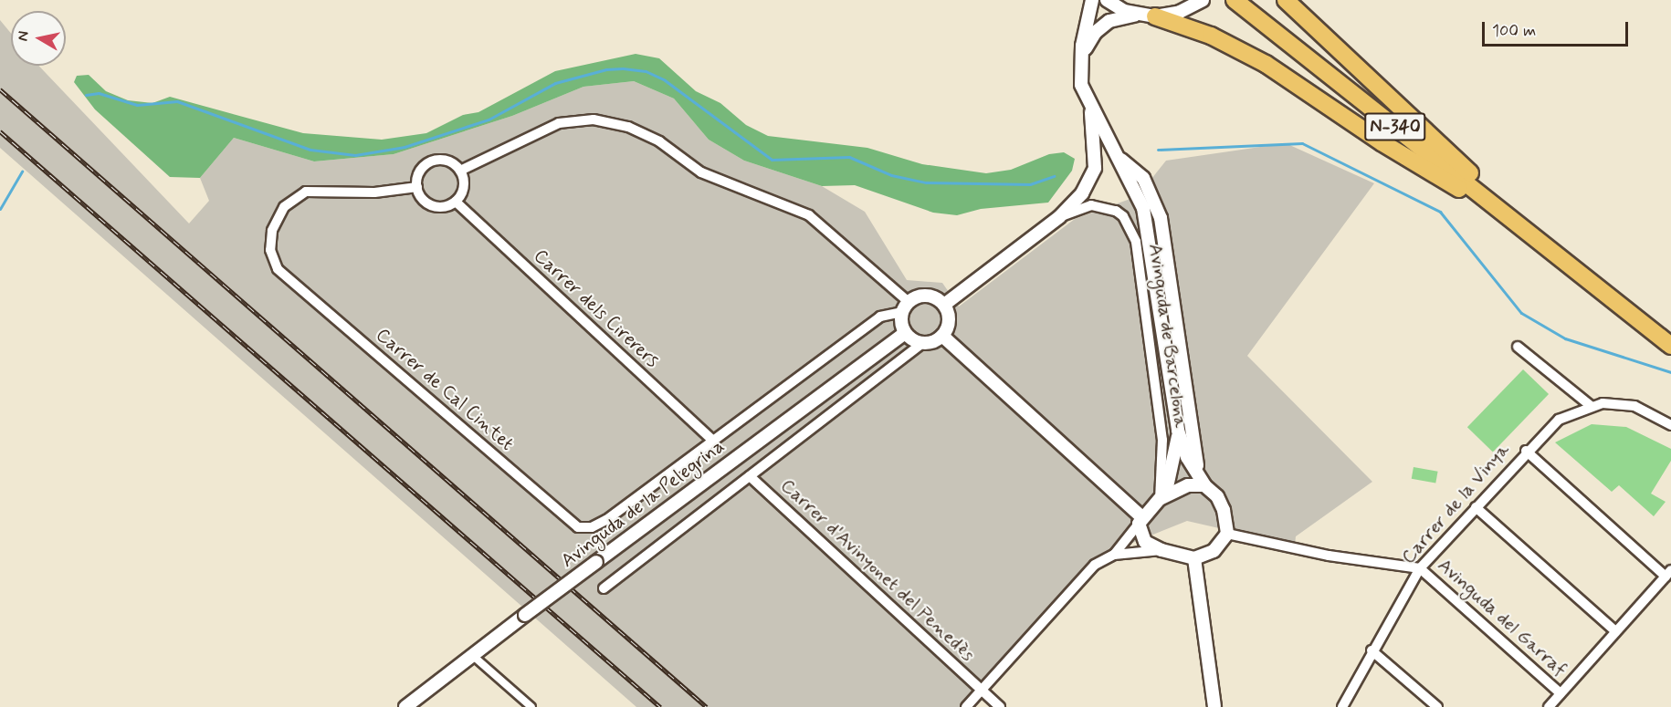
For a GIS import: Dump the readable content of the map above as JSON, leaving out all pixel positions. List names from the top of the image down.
{
  "streets": {
    "highway": ["N-340"],
    "street": [
      "Carrer dels Cirerers",
      "Avinguda de Barcelona",
      "Carrer de Cal Cintet",
      "Avinguda de la Pelegrina",
      "Carrer de la Vinya",
      "Carrer d'Avinyonet del Penedès",
      "Avinguda del Garraf"
    ]
  },
  "crossings": [
    ["Carrer dels Cirerers", "Carrer de Cal Cintet"],
    ["Carrer dels Cirerers", "Avinguda de la Pelegrina"],
    ["Carrer de Cal Cintet", "Avinguda de la Pelegrina"],
    ["Carrer de la Vinya", "Avinguda del Garraf"]
  ],
  "scale_bar": "100 m",
  "north": "left"
}
